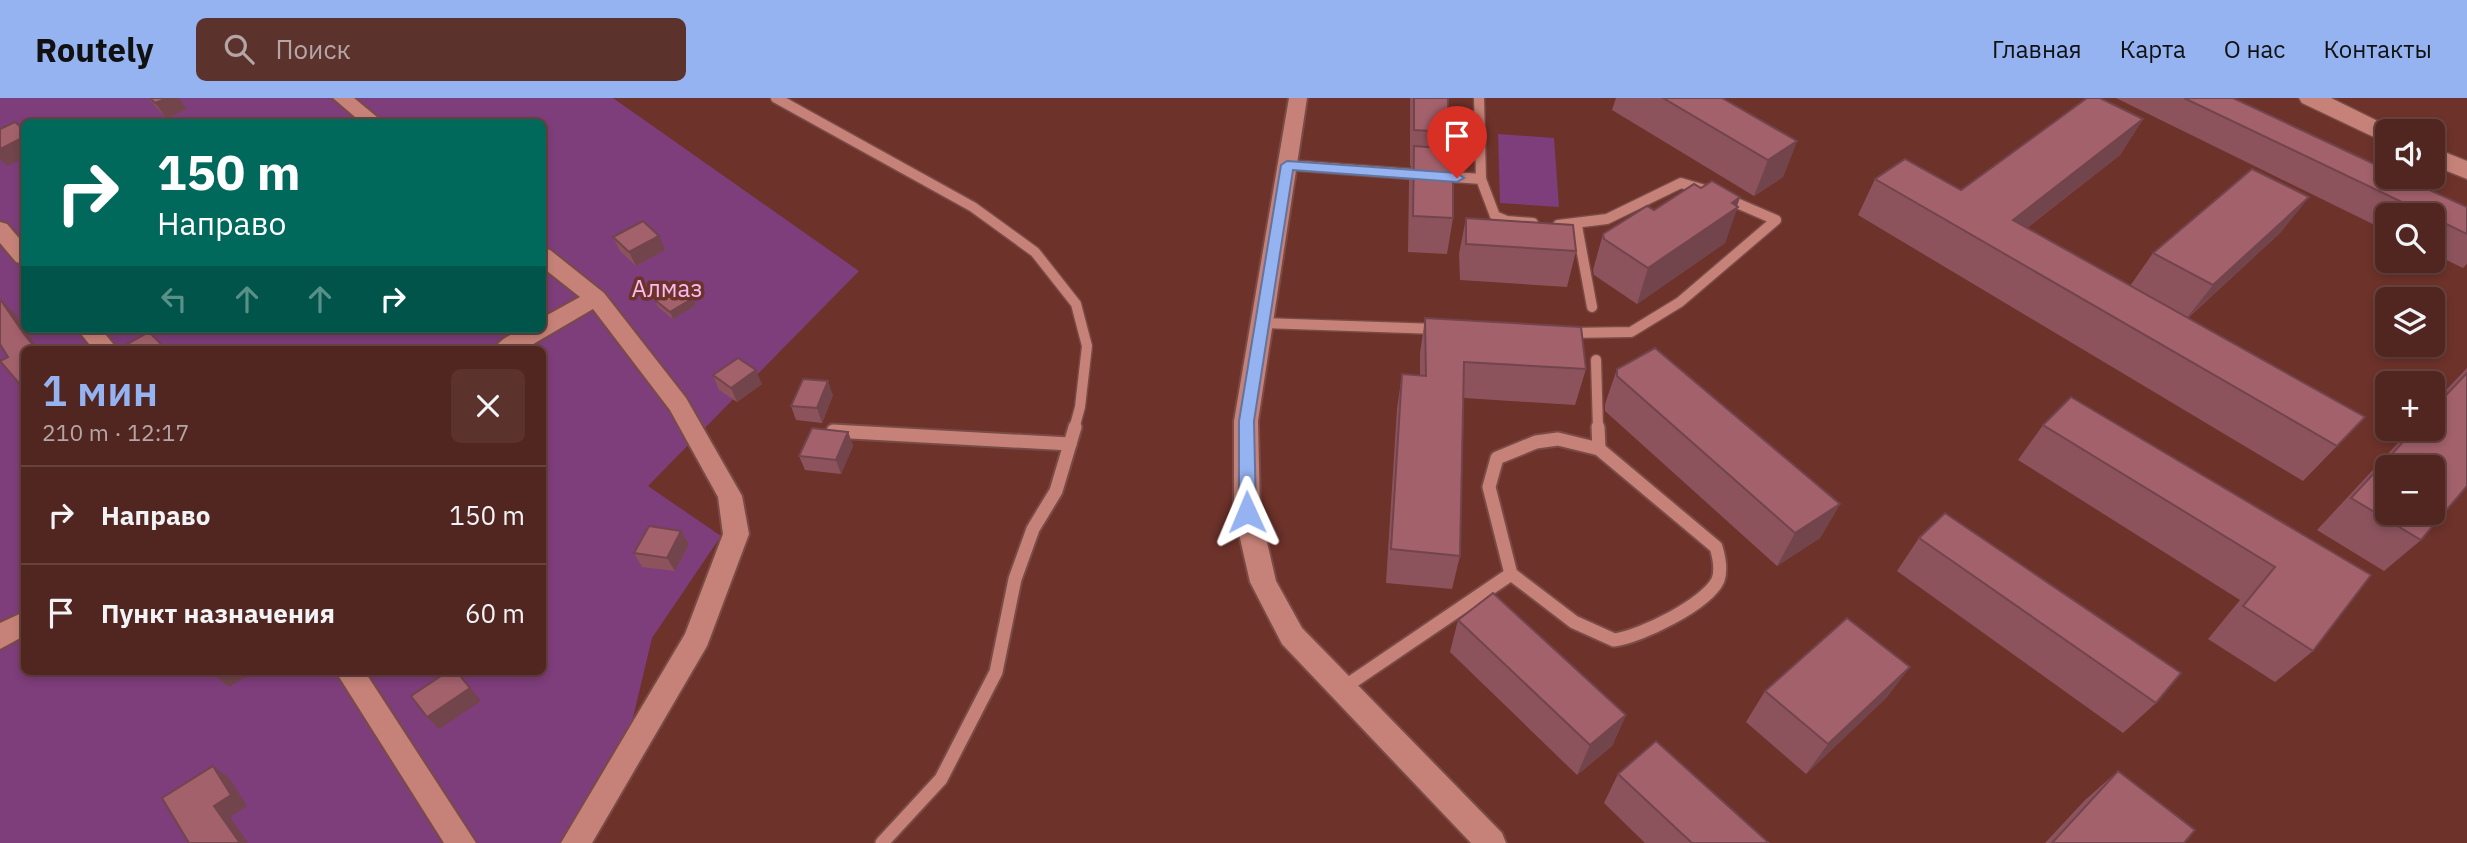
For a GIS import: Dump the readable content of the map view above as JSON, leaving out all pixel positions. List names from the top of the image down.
{
  "parks": ["Алмаз"],
  "page": {
    "header": "Routely",
    "search": "Поиск",
    "nav": [
      "Главная",
      "Карта",
      "О нас",
      "Контакты"
    ],
    "map_buttons": ["+", "−"],
    "turn": ["150 m", "Направо"],
    "heading": ["1 мин", "210 m · 12:17"],
    "list": [
      {
        "name": "Направо",
        "value": "150 m"
      },
      {
        "name": "Пункт назначения",
        "value": "60 m"
      }
    ]
  }
}
